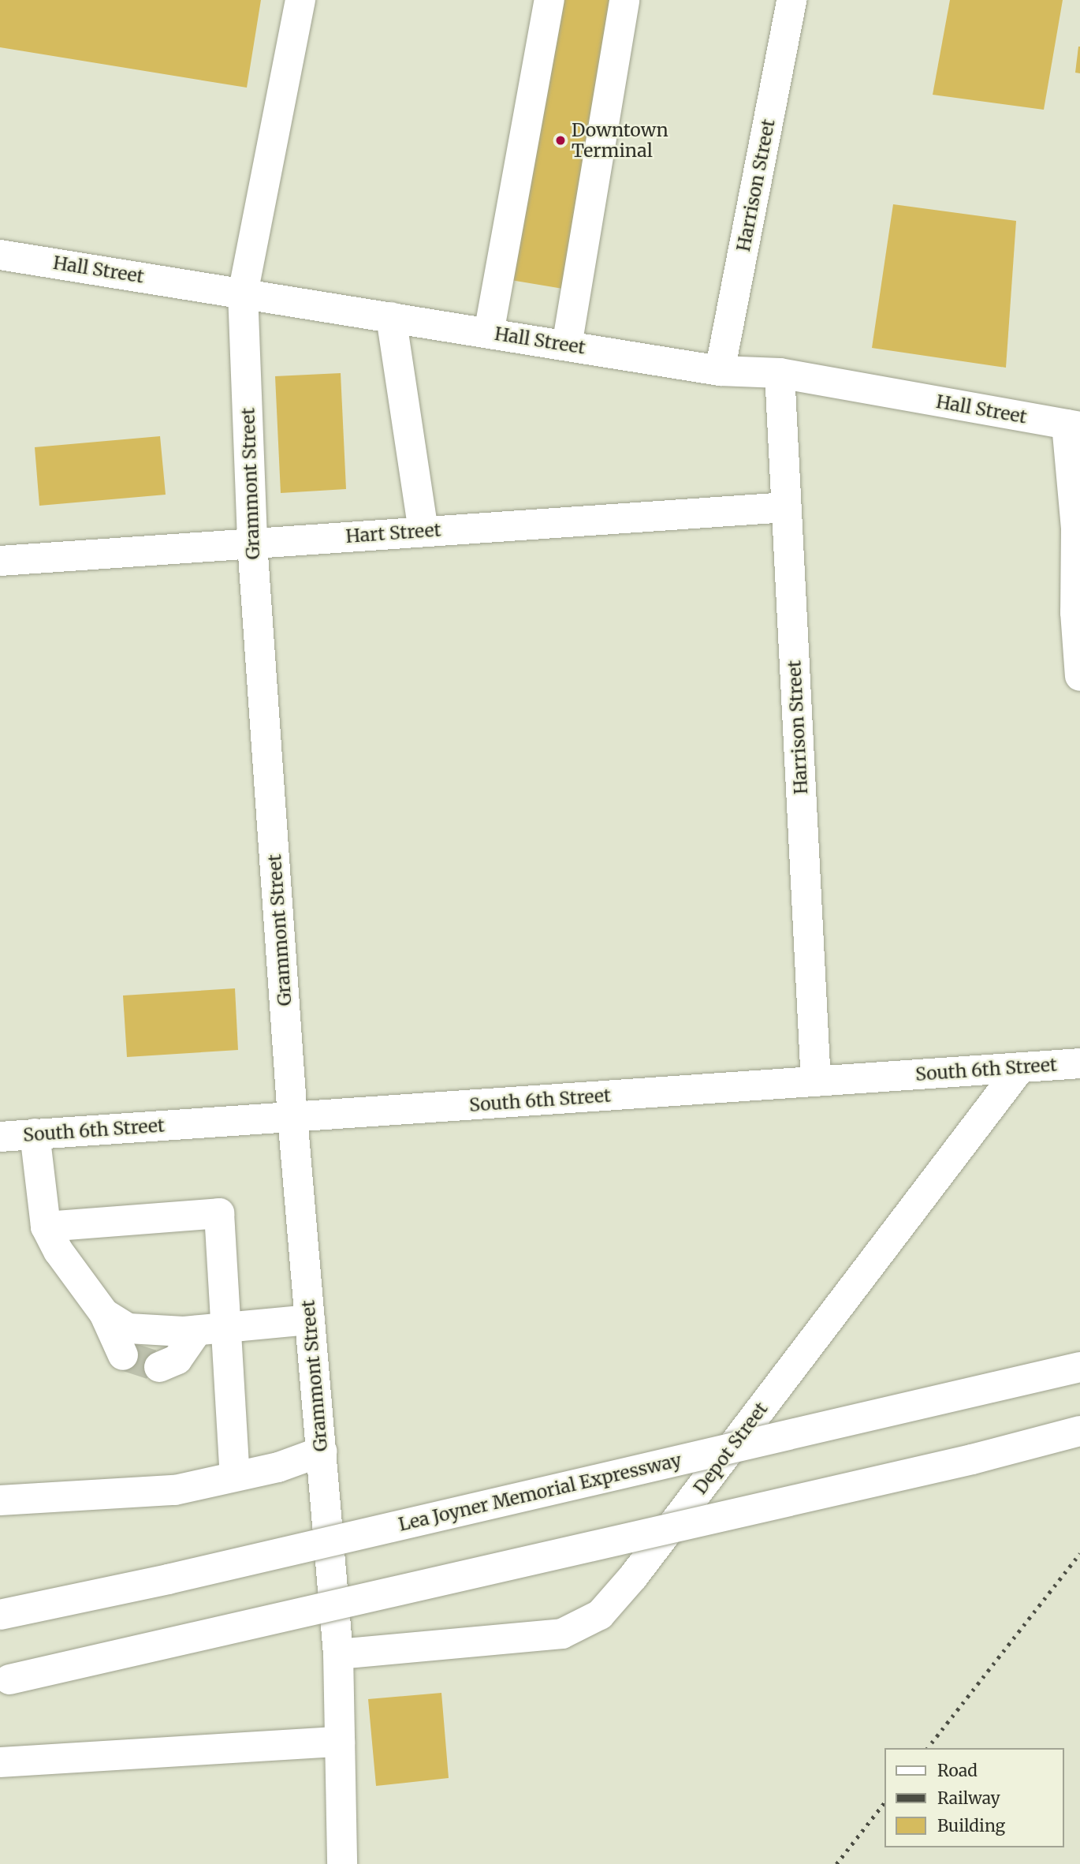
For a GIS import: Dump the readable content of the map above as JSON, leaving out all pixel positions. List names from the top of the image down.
{
  "streets": {
    "street": [
      "Harrison Street",
      "Hall Street",
      "Grammont Street",
      "Hart Street",
      "South 6th Street",
      "Depot Street",
      "Lea Joyner Memorial Expressway"
    ]
  },
  "crossings": [
    ["Harrison Street", "Hall Street"],
    ["Harrison Street", "Hart Street"],
    ["Harrison Street", "South 6th Street"],
    ["Hall Street", "Grammont Street"],
    ["Grammont Street", "Hart Street"],
    ["Grammont Street", "South 6th Street"],
    ["Grammont Street", "Depot Street"],
    ["South 6th Street", "Depot Street"]
  ],
  "places": ["Downtown Terminal"],
  "legend": ["Road", "Railway", "Building"]
}
